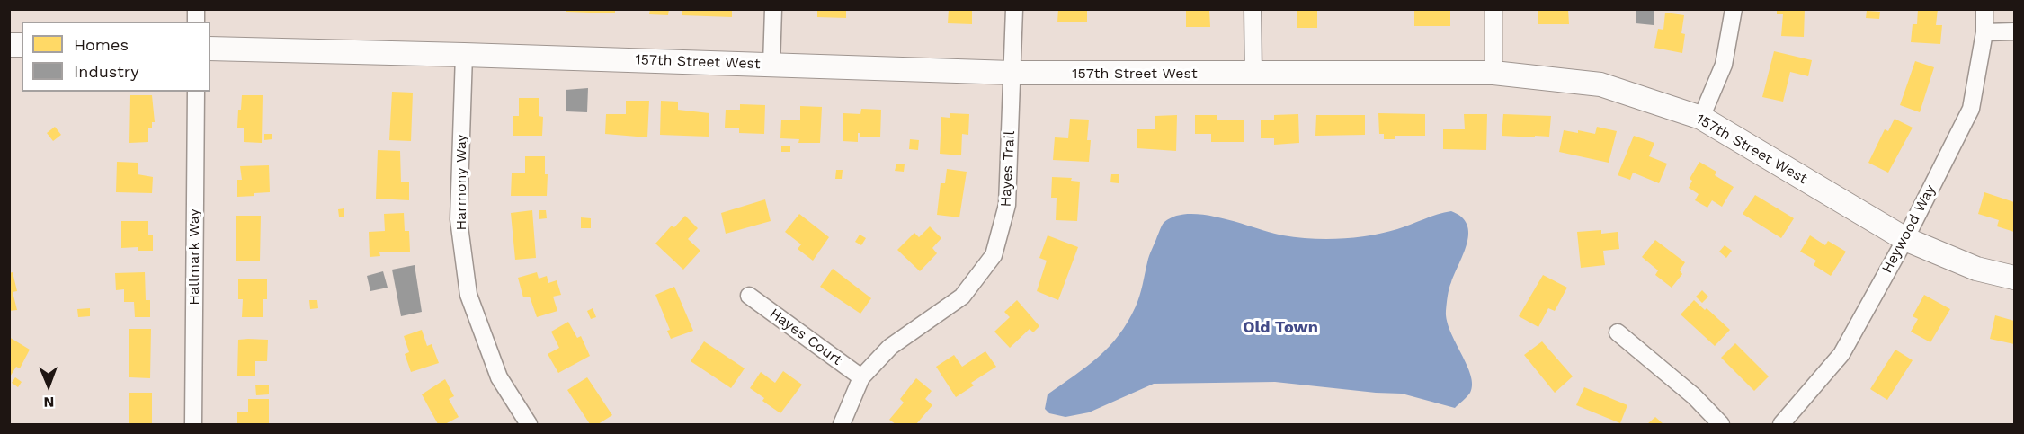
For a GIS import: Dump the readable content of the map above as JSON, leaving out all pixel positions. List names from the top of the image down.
{
  "streets": {
    "street": [
      "157th Street West",
      "Hayes Trail",
      "Harmony Way",
      "Heywood Way",
      "Hallmark Way",
      "Hayes Court"
    ]
  },
  "crossings": [
    ["157th Street West", "Hayes Trail"],
    ["157th Street West", "Harmony Way"],
    ["157th Street West", "Heywood Way"],
    ["Hayes Trail", "Hayes Court"]
  ],
  "districts": ["Old Town"],
  "legend": ["Homes", "Industry"],
  "north": "bottom"
}
